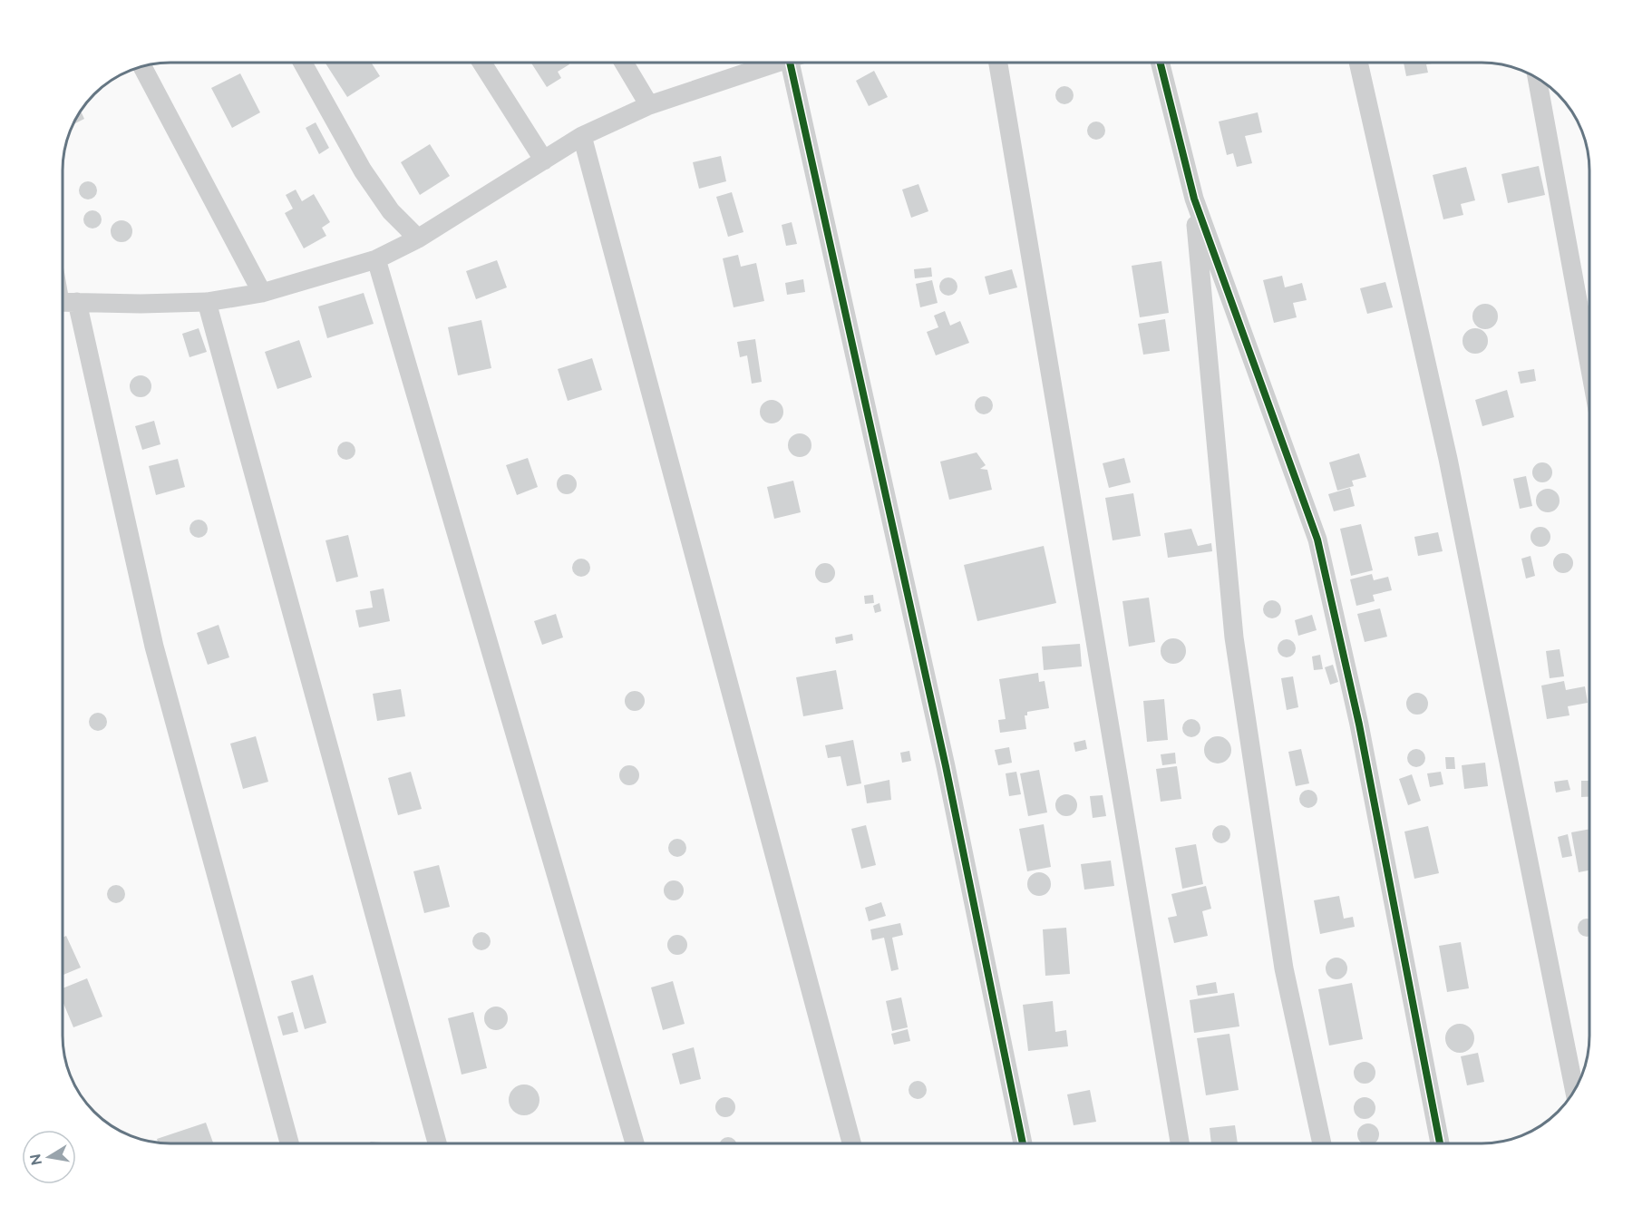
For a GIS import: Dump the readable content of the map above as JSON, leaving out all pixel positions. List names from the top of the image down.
{
  "north": "left"
}
